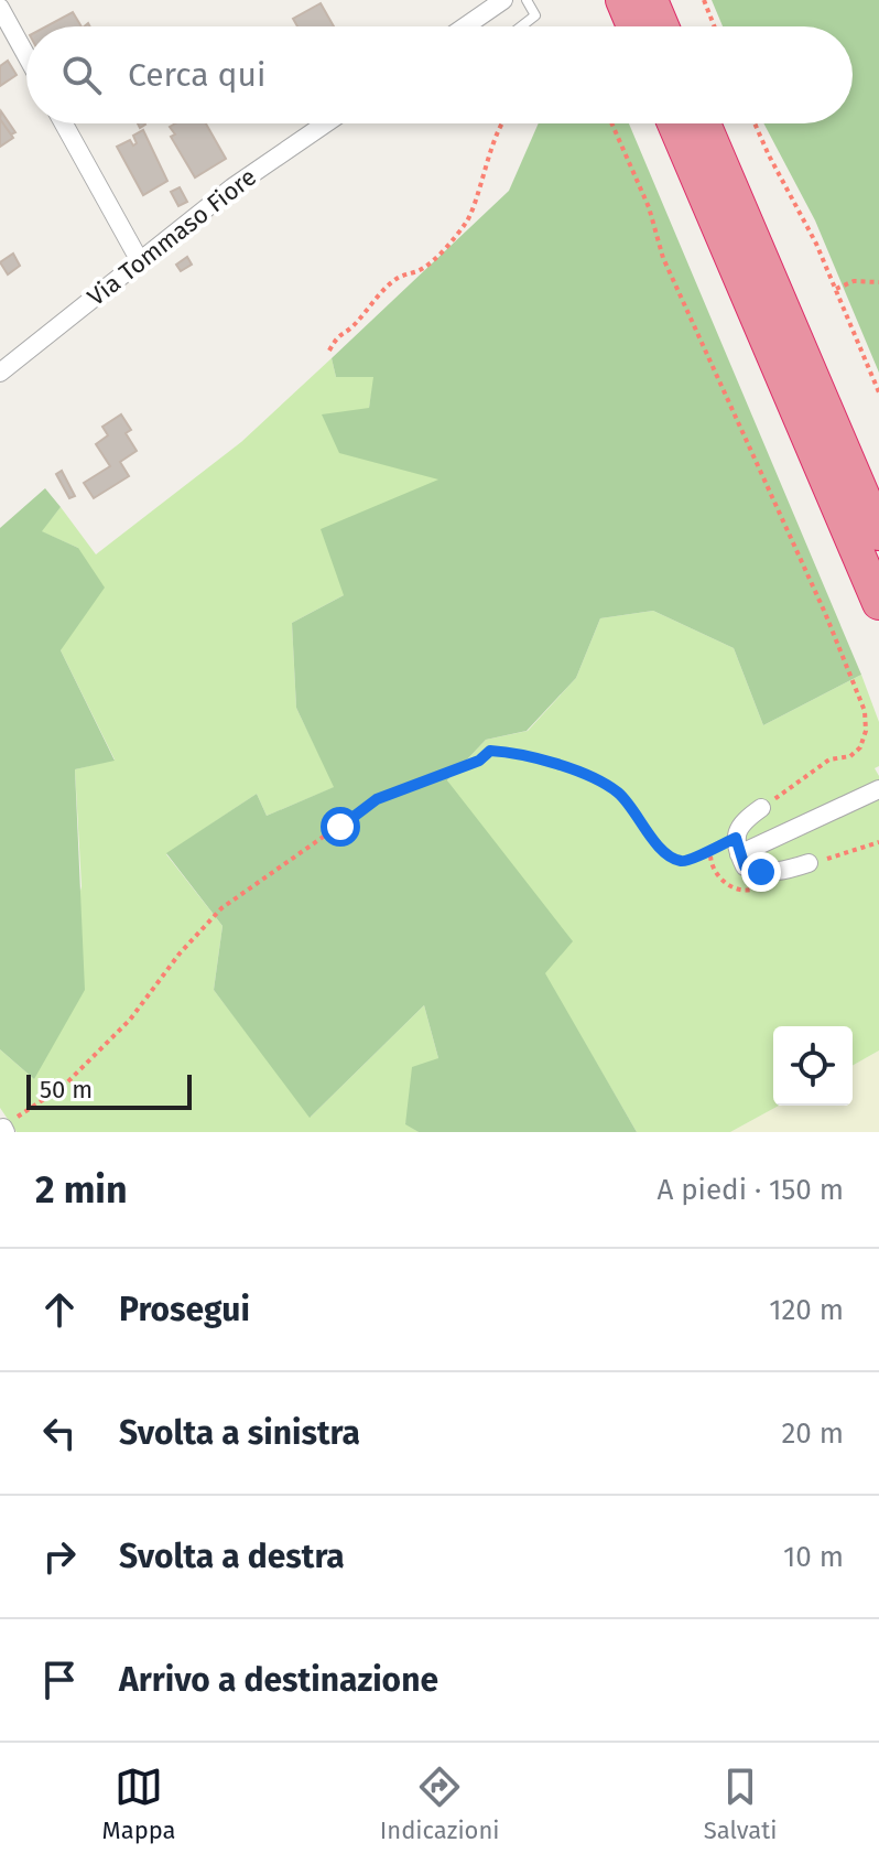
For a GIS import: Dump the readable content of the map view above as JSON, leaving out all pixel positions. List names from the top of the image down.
{
  "streets": {
    "street": ["Via Tommaso Fiore"]
  },
  "scale_bar": "50 m",
  "page": {
    "search": "Cerca qui",
    "scale": "50 m",
    "heading": ["2 min", "A piedi · 150 m"],
    "list": [
      ["Prosegui", "120 m"],
      ["Svolta a sinistra", "20 m"],
      ["Svolta a destra", "10 m"],
      "Arrivo a destinazione"
    ],
    "nav": ["Mappa", "Indicazioni", "Salvati"]
  }
}
